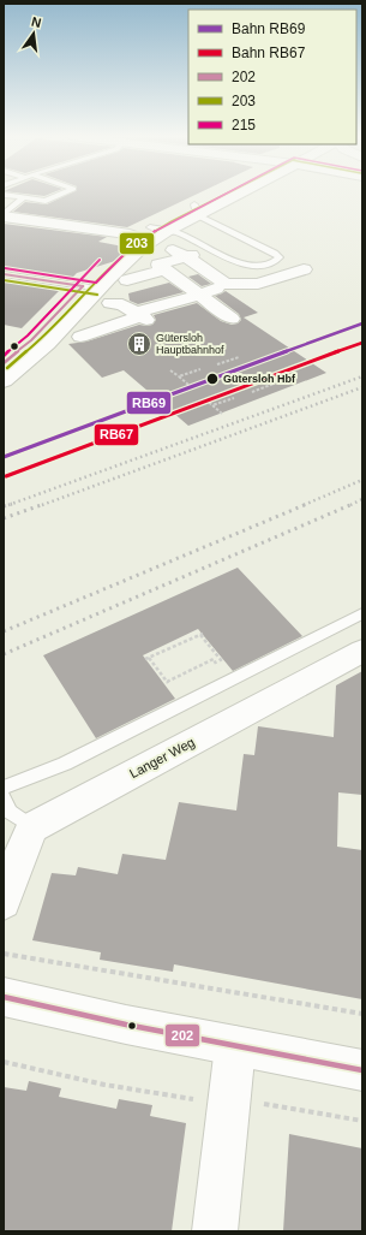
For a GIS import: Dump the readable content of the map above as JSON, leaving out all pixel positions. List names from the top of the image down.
{
  "streets": {
    "main road": ["Langer Weg"]
  },
  "places": {
    "building": ["Gütersloh Hauptbahnhof"],
    "other": ["Gütersloh Hbf"]
  },
  "lines": [
    "transit line 203",
    "transit line 215",
    "transit line 202",
    "rail line RB69",
    "rail line RB67"
  ],
  "legend": [
    "Bahn RB69",
    "Bahn RB67",
    "202",
    "203",
    "215"
  ],
  "north": "top"
}
